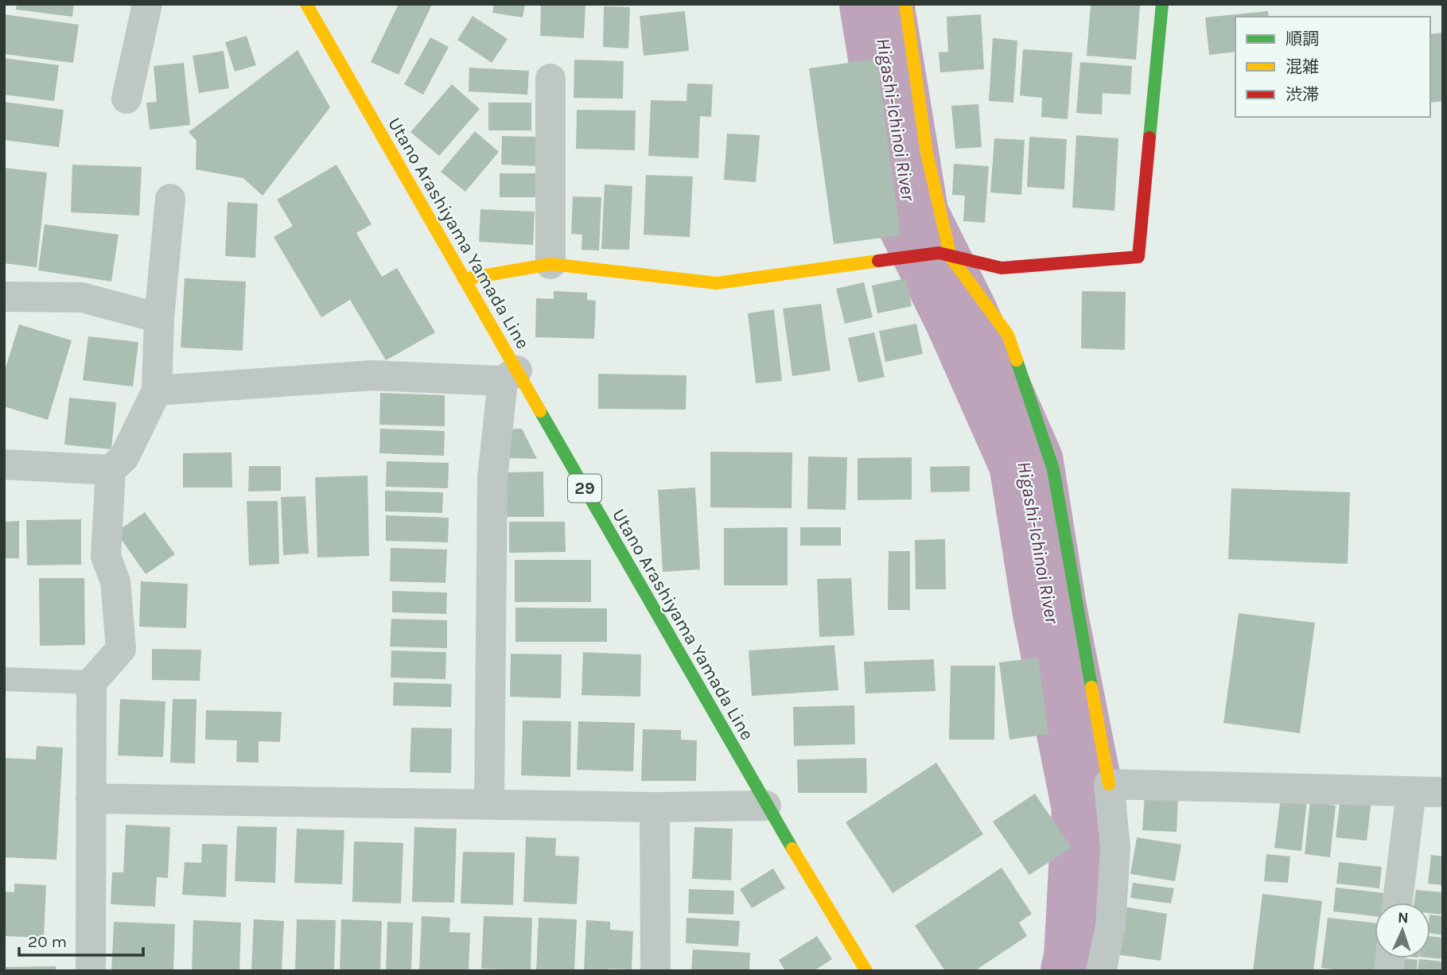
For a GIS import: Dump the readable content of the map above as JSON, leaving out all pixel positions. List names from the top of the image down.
{
  "streets": {
    "street": ["Utano Arashiyama Yamada Line", "29"]
  },
  "water": ["Higashi-Ichinoi River"],
  "legend": ["順調", "混雑", "渋滞"],
  "scale_bar": "20 m",
  "north": "top"
}
